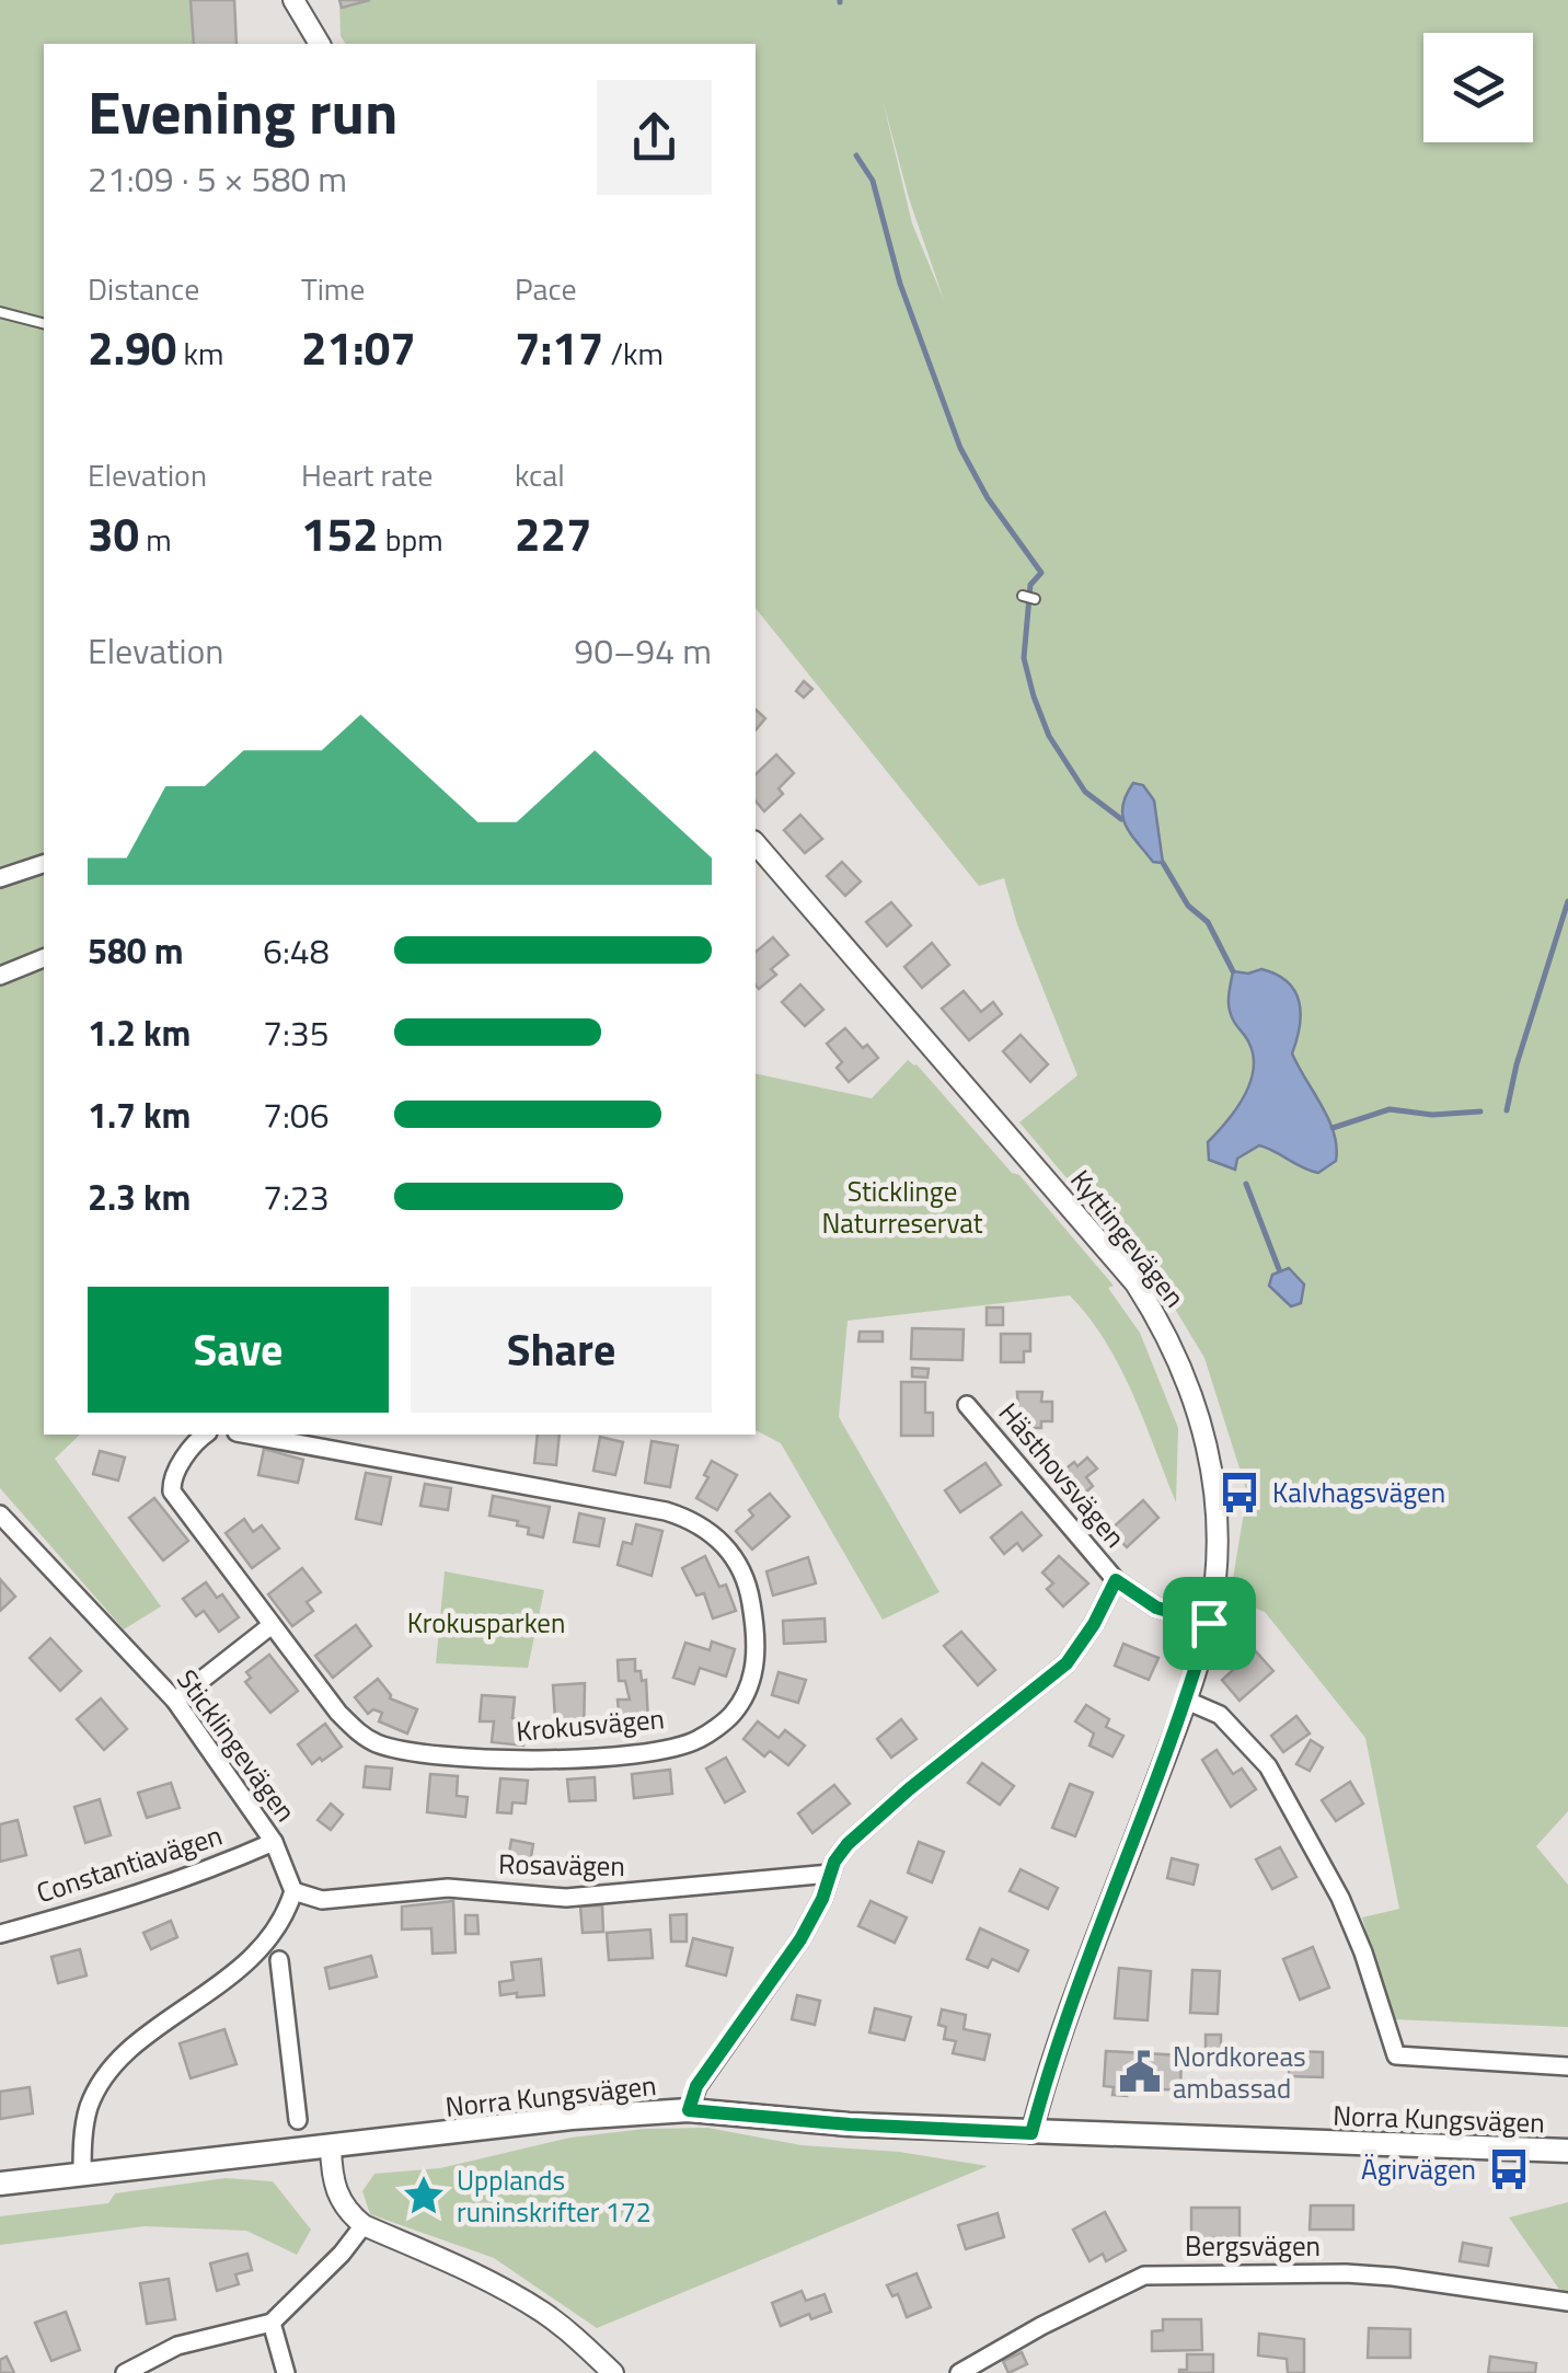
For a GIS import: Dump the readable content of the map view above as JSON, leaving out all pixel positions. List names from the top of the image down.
{
  "streets": {
    "main road": ["Norra Kungsvägen"],
    "street": [
      "Kyttingevägen",
      "Hästhovsvägen",
      "Krokusvägen",
      "Sticklingevägen",
      "Constantiavägen",
      "Rosavägen",
      "Bergsvägen"
    ]
  },
  "crossings": [
    ["Kyttingevägen", "Hästhovsvägen"],
    ["Kyttingevägen", "Norra Kungsvägen"],
    ["Sticklingevägen", "Constantiavägen"],
    ["Sticklingevägen", "Rosavägen"]
  ],
  "parks": ["Sticklinge Naturreservat", "Krokusparken"],
  "places": {
    "bus stop": ["Kalvhagsvägen", "Ägirvägen"],
    "public building": ["Nordkoreas ambassad"],
    "place": ["Upplands runinskrifter 172"]
  },
  "page": {
    "heading": ["Evening run", "21:09 · 5 × 580 m"],
    "stats": [
      ["Distance", "2.90 km"],
      ["Time", "21:07"],
      ["Pace", "7:17 /km"],
      ["Elevation", "30 m"],
      ["Heart rate", "152 bpm"],
      ["kcal", "227"]
    ],
    "chart": ["Elevation", "90–94 m"],
    "list": [
      {
        "name": "580 m",
        "note": "6:48"
      },
      {
        "name": "1.2 km",
        "note": "7:35"
      },
      {
        "name": "1.7 km",
        "note": "7:06"
      },
      {
        "name": "2.3 km",
        "note": "7:23"
      }
    ],
    "buttons": ["Save", "Share"]
  }
}
